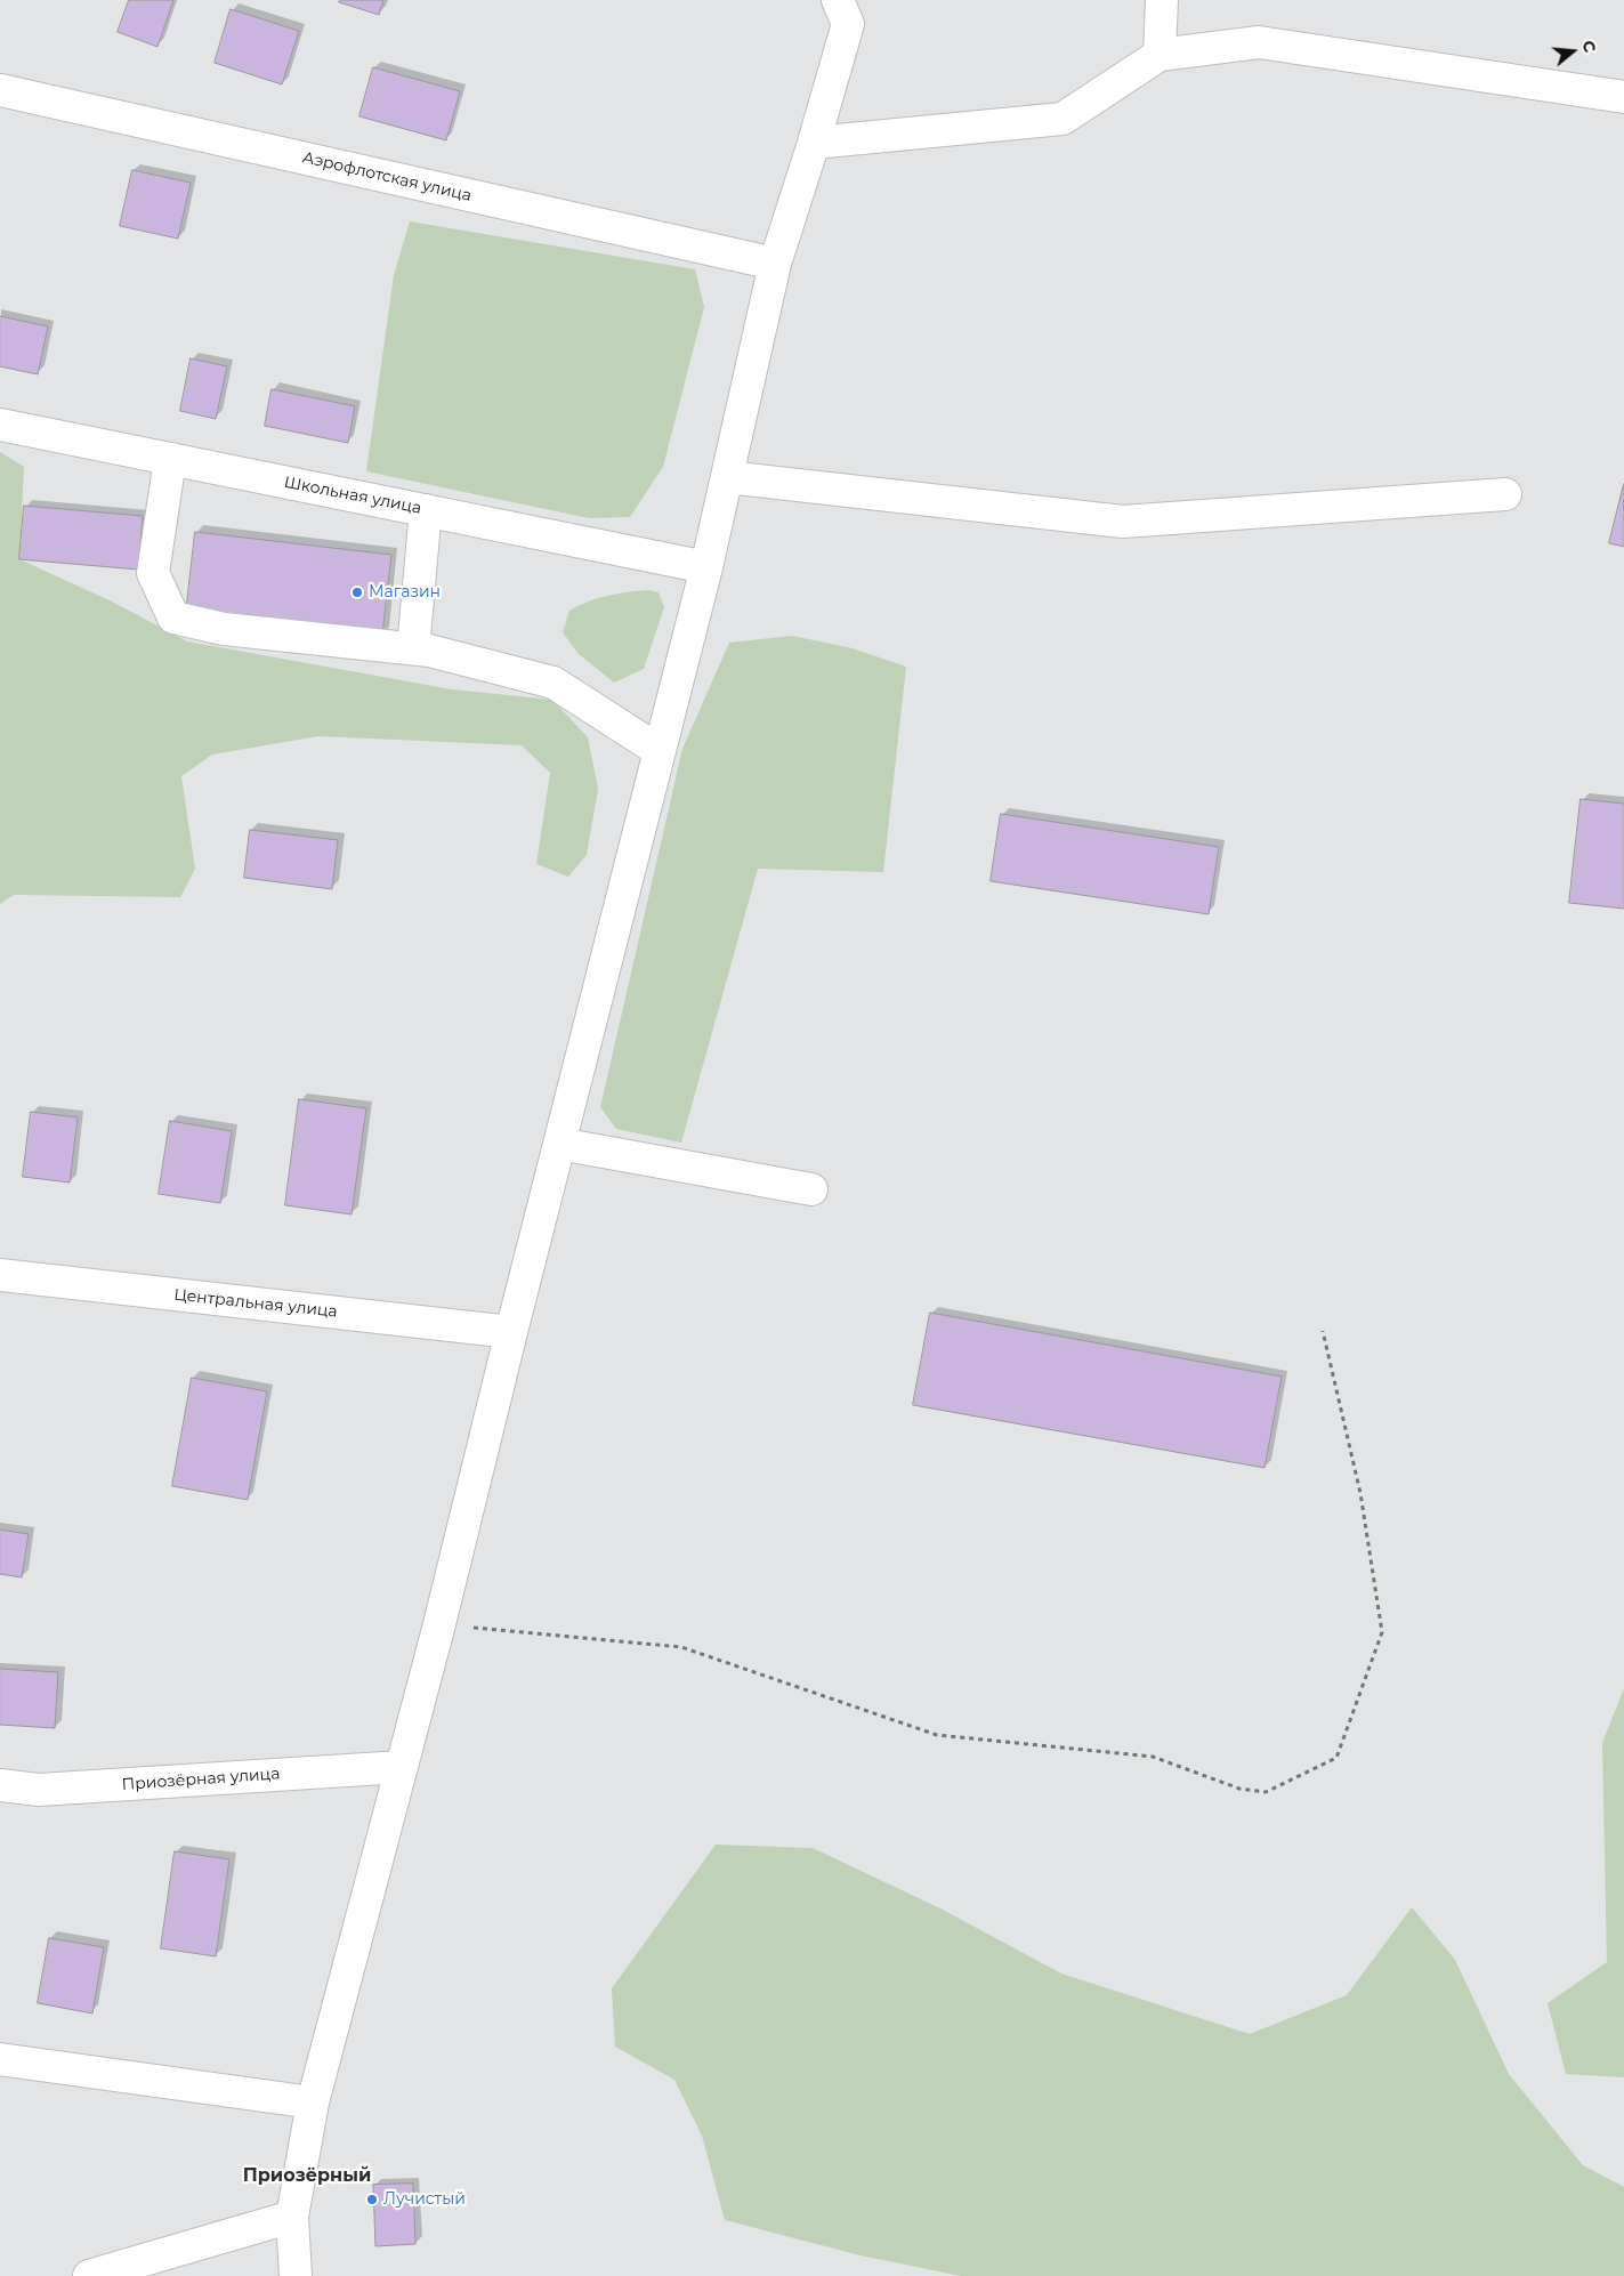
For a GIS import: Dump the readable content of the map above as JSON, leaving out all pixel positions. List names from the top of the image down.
{
  "streets": {
    "street": [
      "Аэрофлотская улица",
      "Школьная улица",
      "Центральная улица",
      "Приозёрная улица"
    ]
  },
  "districts": ["Приозёрный"],
  "places": ["Магазин", "Лучистый"],
  "north": "right"
}
